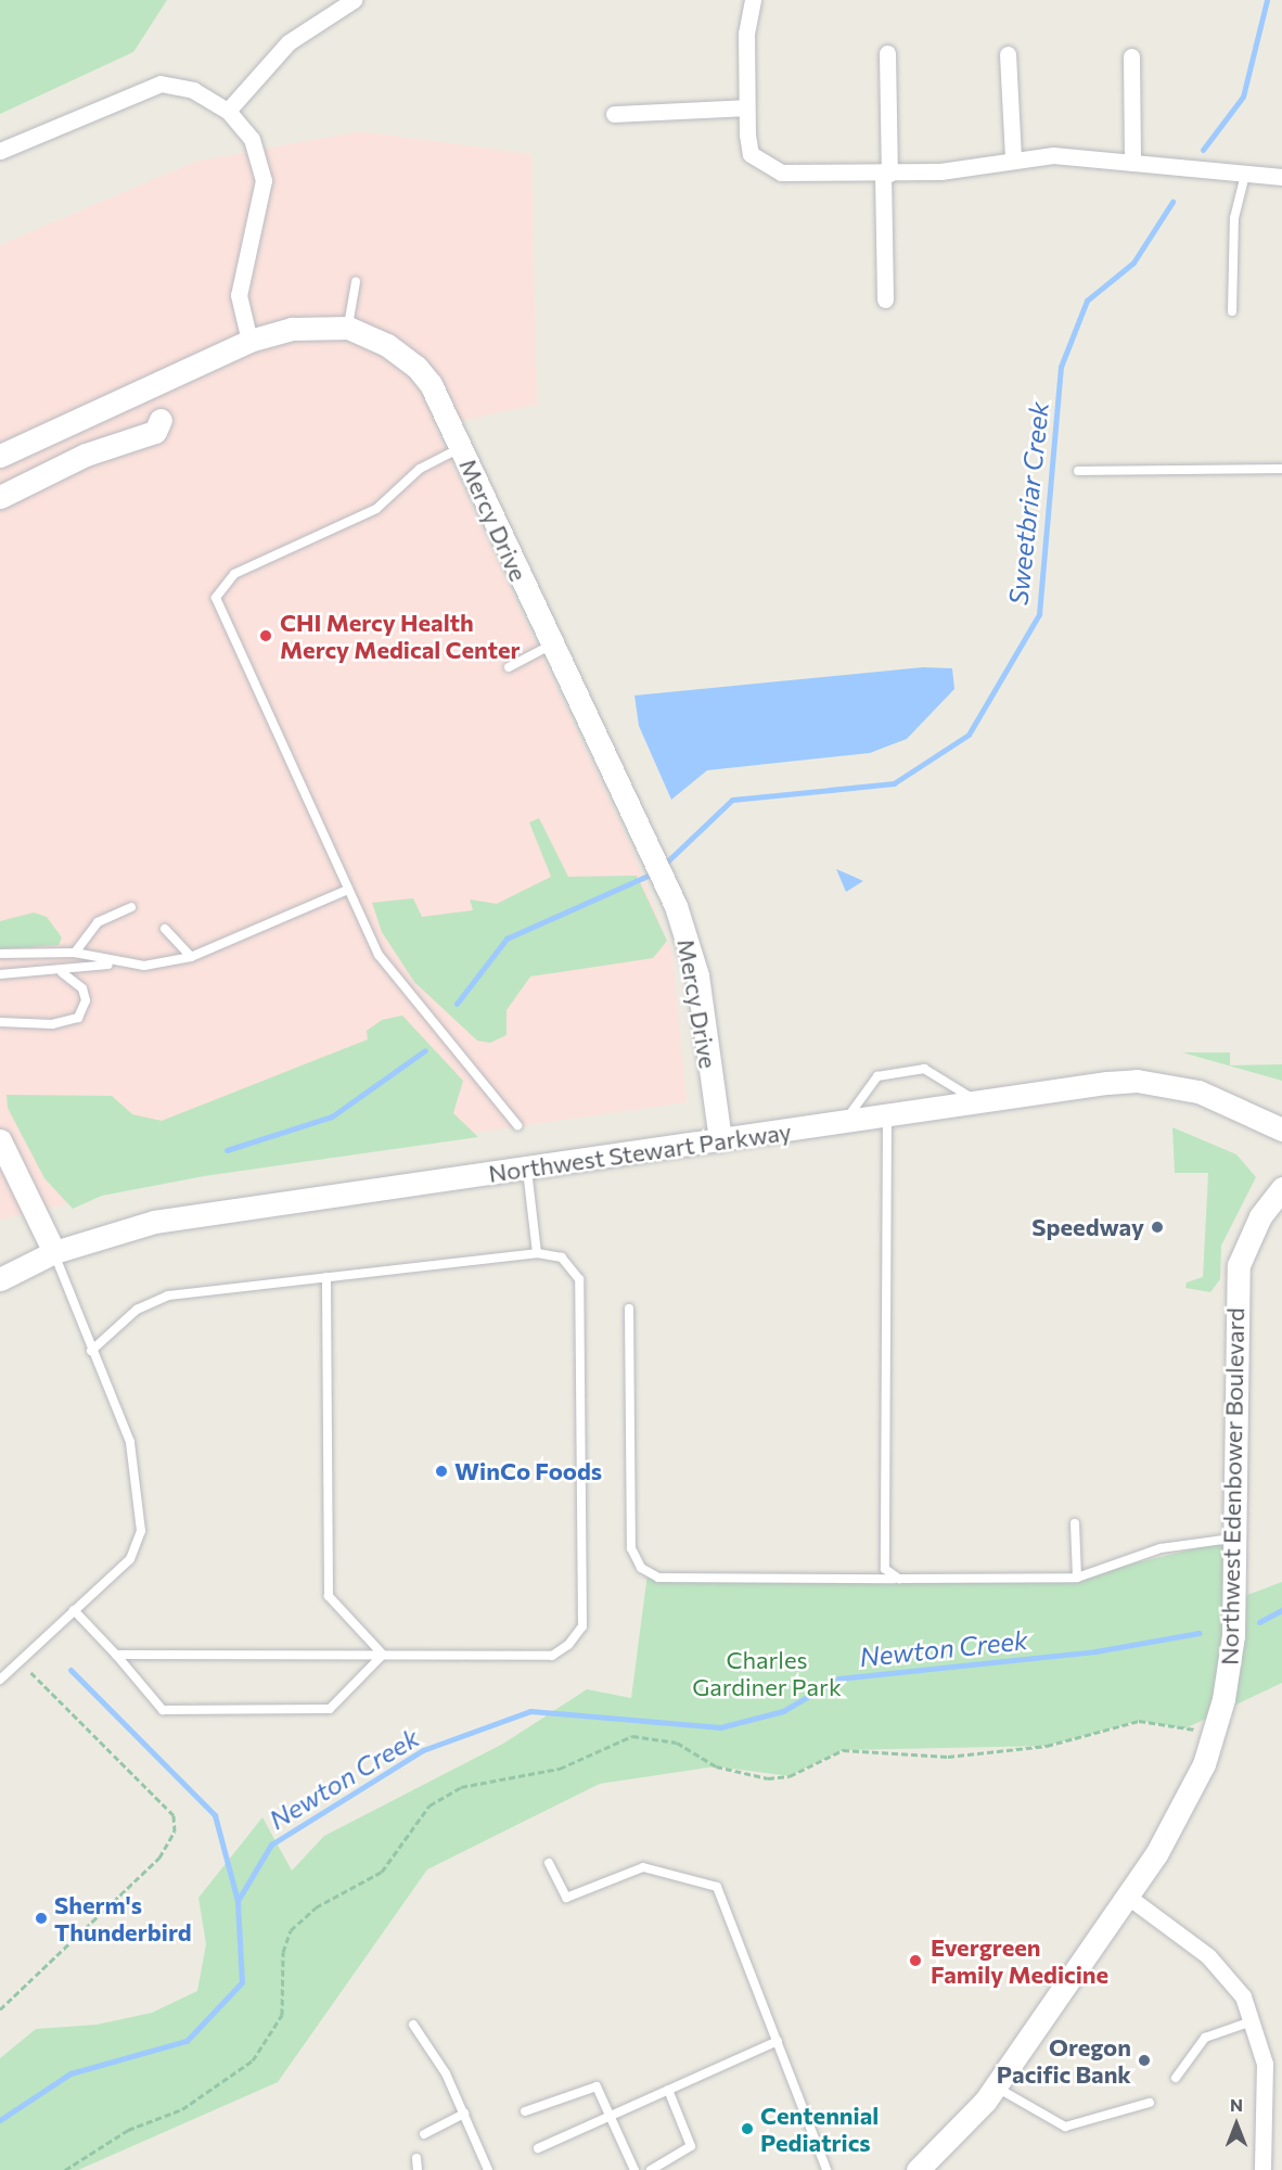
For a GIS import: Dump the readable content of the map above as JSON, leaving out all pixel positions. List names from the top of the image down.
{
  "streets": {
    "street": ["Mercy Drive", "Northwest Stewart Parkway", "Northwest Edenbower Boulevard"]
  },
  "crossings": [
    ["Mercy Drive", "Northwest Stewart Parkway"]
  ],
  "water": ["Sweetbriar Creek", "Newton Creek"],
  "parks": ["Charles Gardiner Park"],
  "places": [
    "CHI Mercy Health Mercy Medical Center",
    "Speedway",
    "WinCo Foods",
    "Sherm's Thunderbird",
    "Evergreen Family Medicine",
    "Oregon Pacific Bank",
    "Centennial Pediatrics"
  ],
  "north": "top"
}
